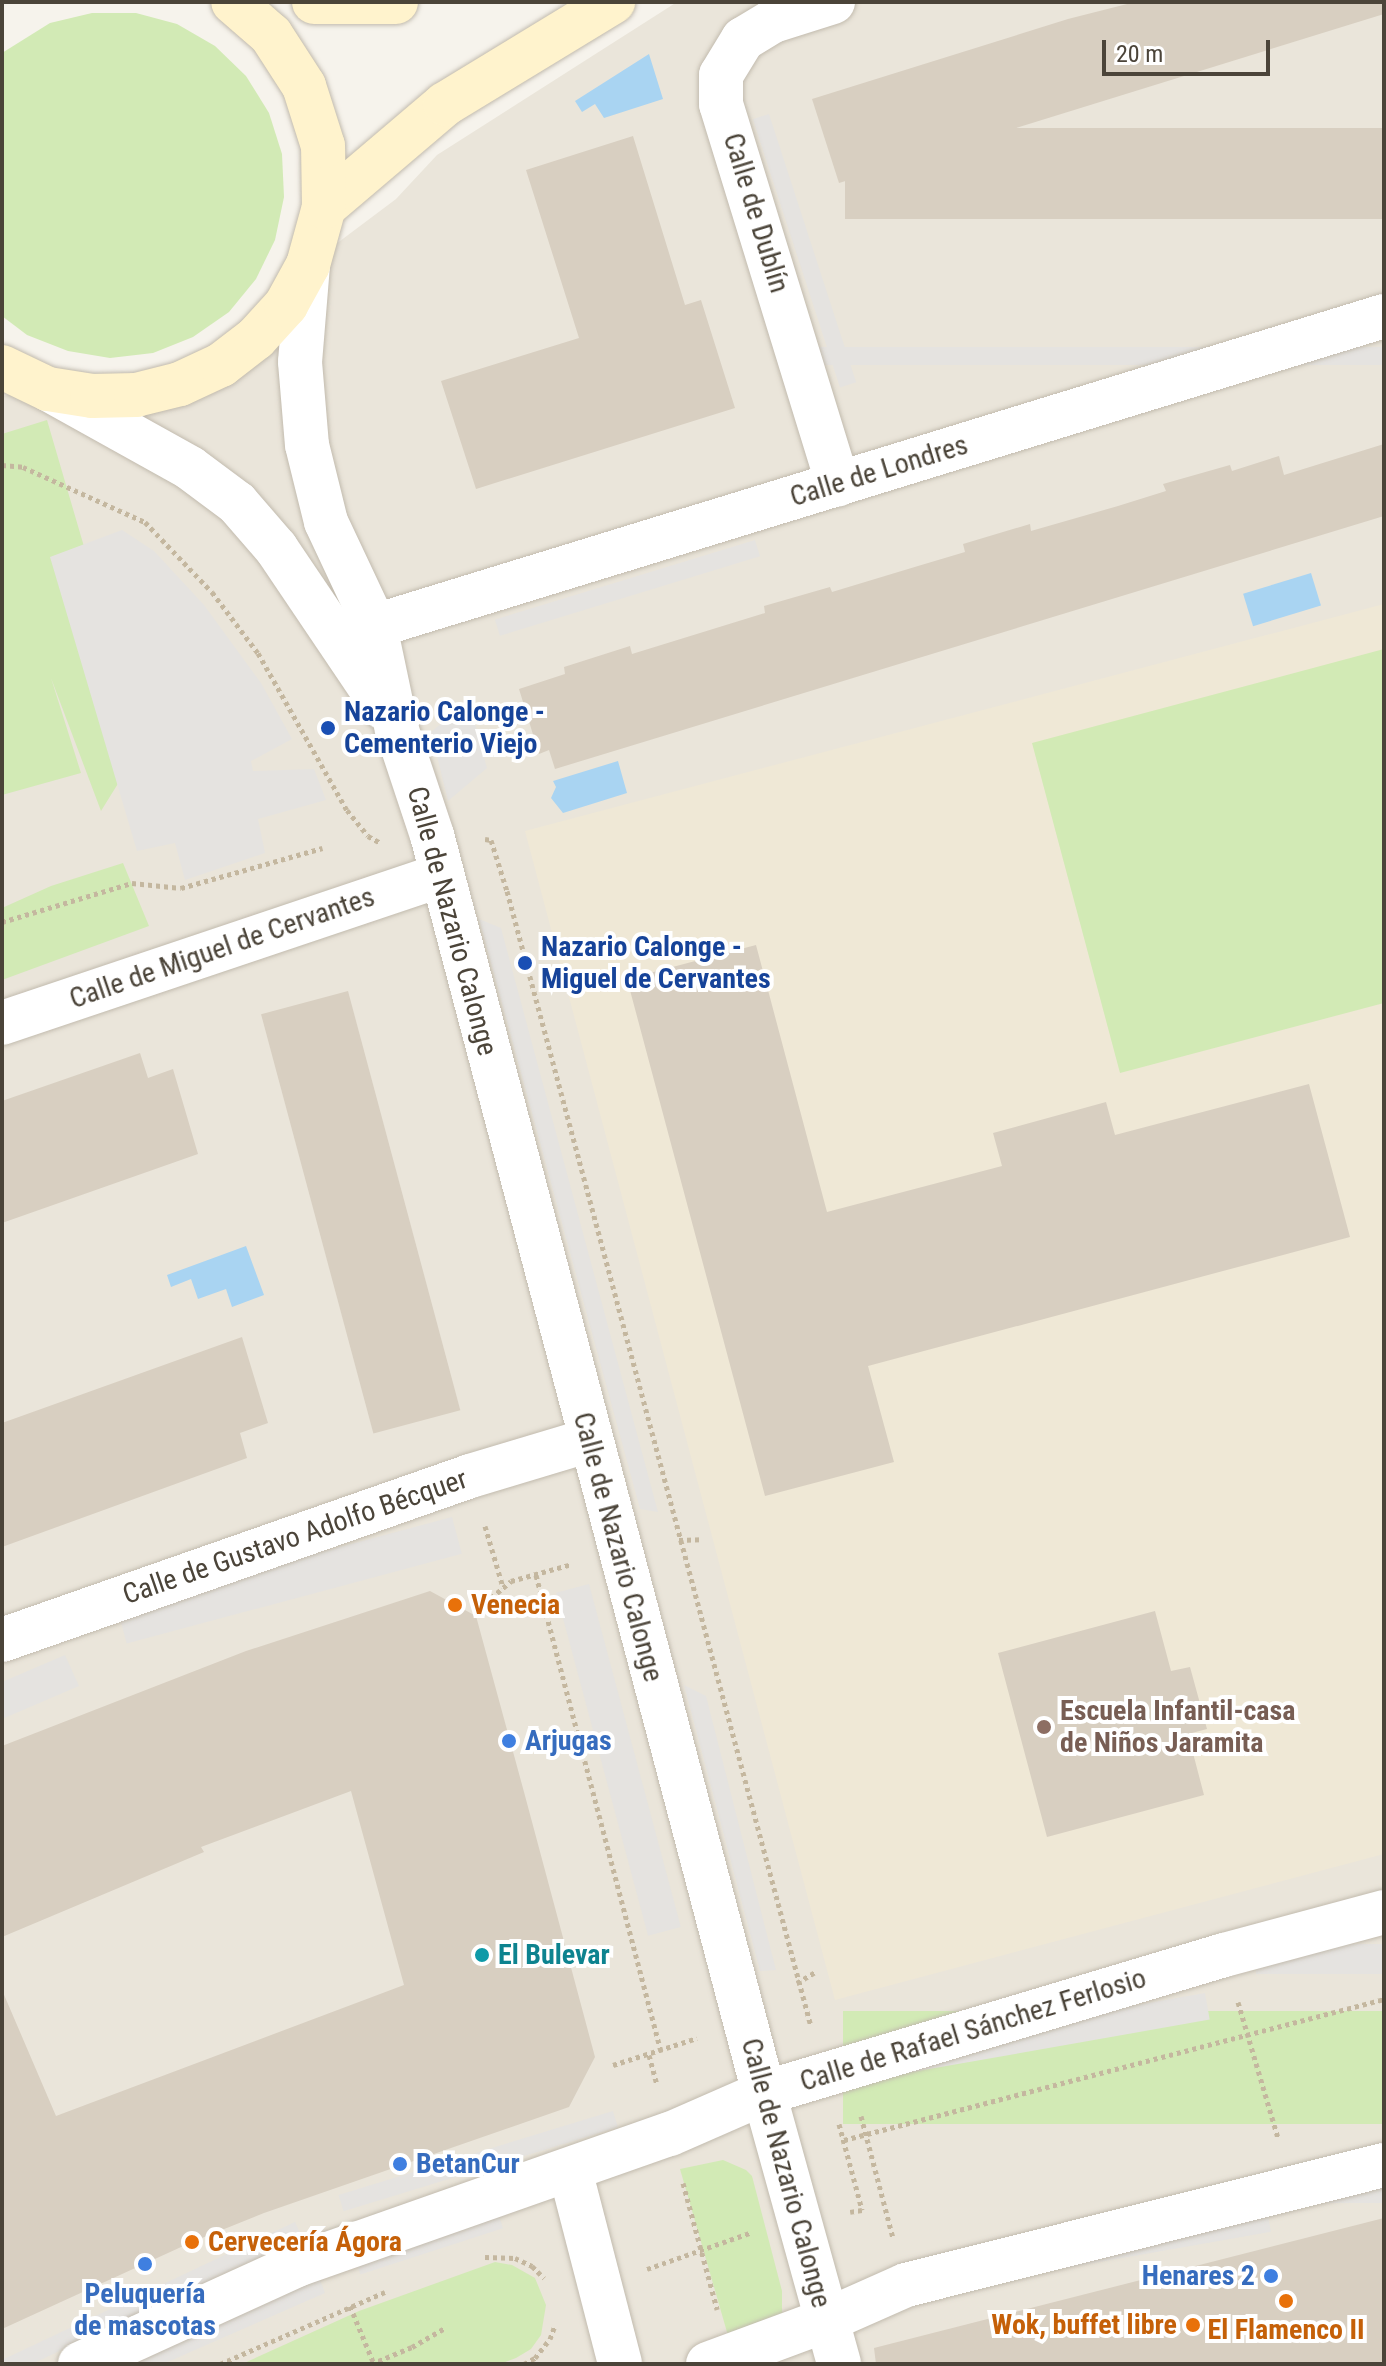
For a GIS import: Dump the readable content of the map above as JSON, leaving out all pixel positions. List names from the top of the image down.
{
  "streets": {
    "street": [
      "Calle de Dublín",
      "Calle de Londres",
      "Calle de Nazario Calonge",
      "Calle de Miguel de Cervantes",
      "Calle de Gustavo Adolfo Bécquer",
      "Calle de Rafael Sánchez Ferlosio"
    ]
  },
  "crossings": [
    ["Calle de Dublín", "Calle de Londres"],
    ["Calle de Londres", "Calle de Nazario Calonge"],
    ["Calle de Nazario Calonge", "Calle de Miguel de Cervantes"],
    ["Calle de Nazario Calonge", "Calle de Gustavo Adolfo Bécquer"],
    ["Calle de Nazario Calonge", "Calle de Rafael Sánchez Ferlosio"]
  ],
  "places": [
    "Nazario Calonge - Cementerio Viejo",
    "Nazario Calonge - Miguel de Cervantes",
    "Venecia",
    "Escuela Infantil-casa de Niños Jaramita",
    "Arjugas",
    "El Bulevar",
    "BetanCur",
    "Cervecería Ágora",
    "Peluquería de mascotas",
    "Henares 2",
    "El Flamenco II",
    "Wok, buffet libre"
  ],
  "scale_bar": "20 m"
}
